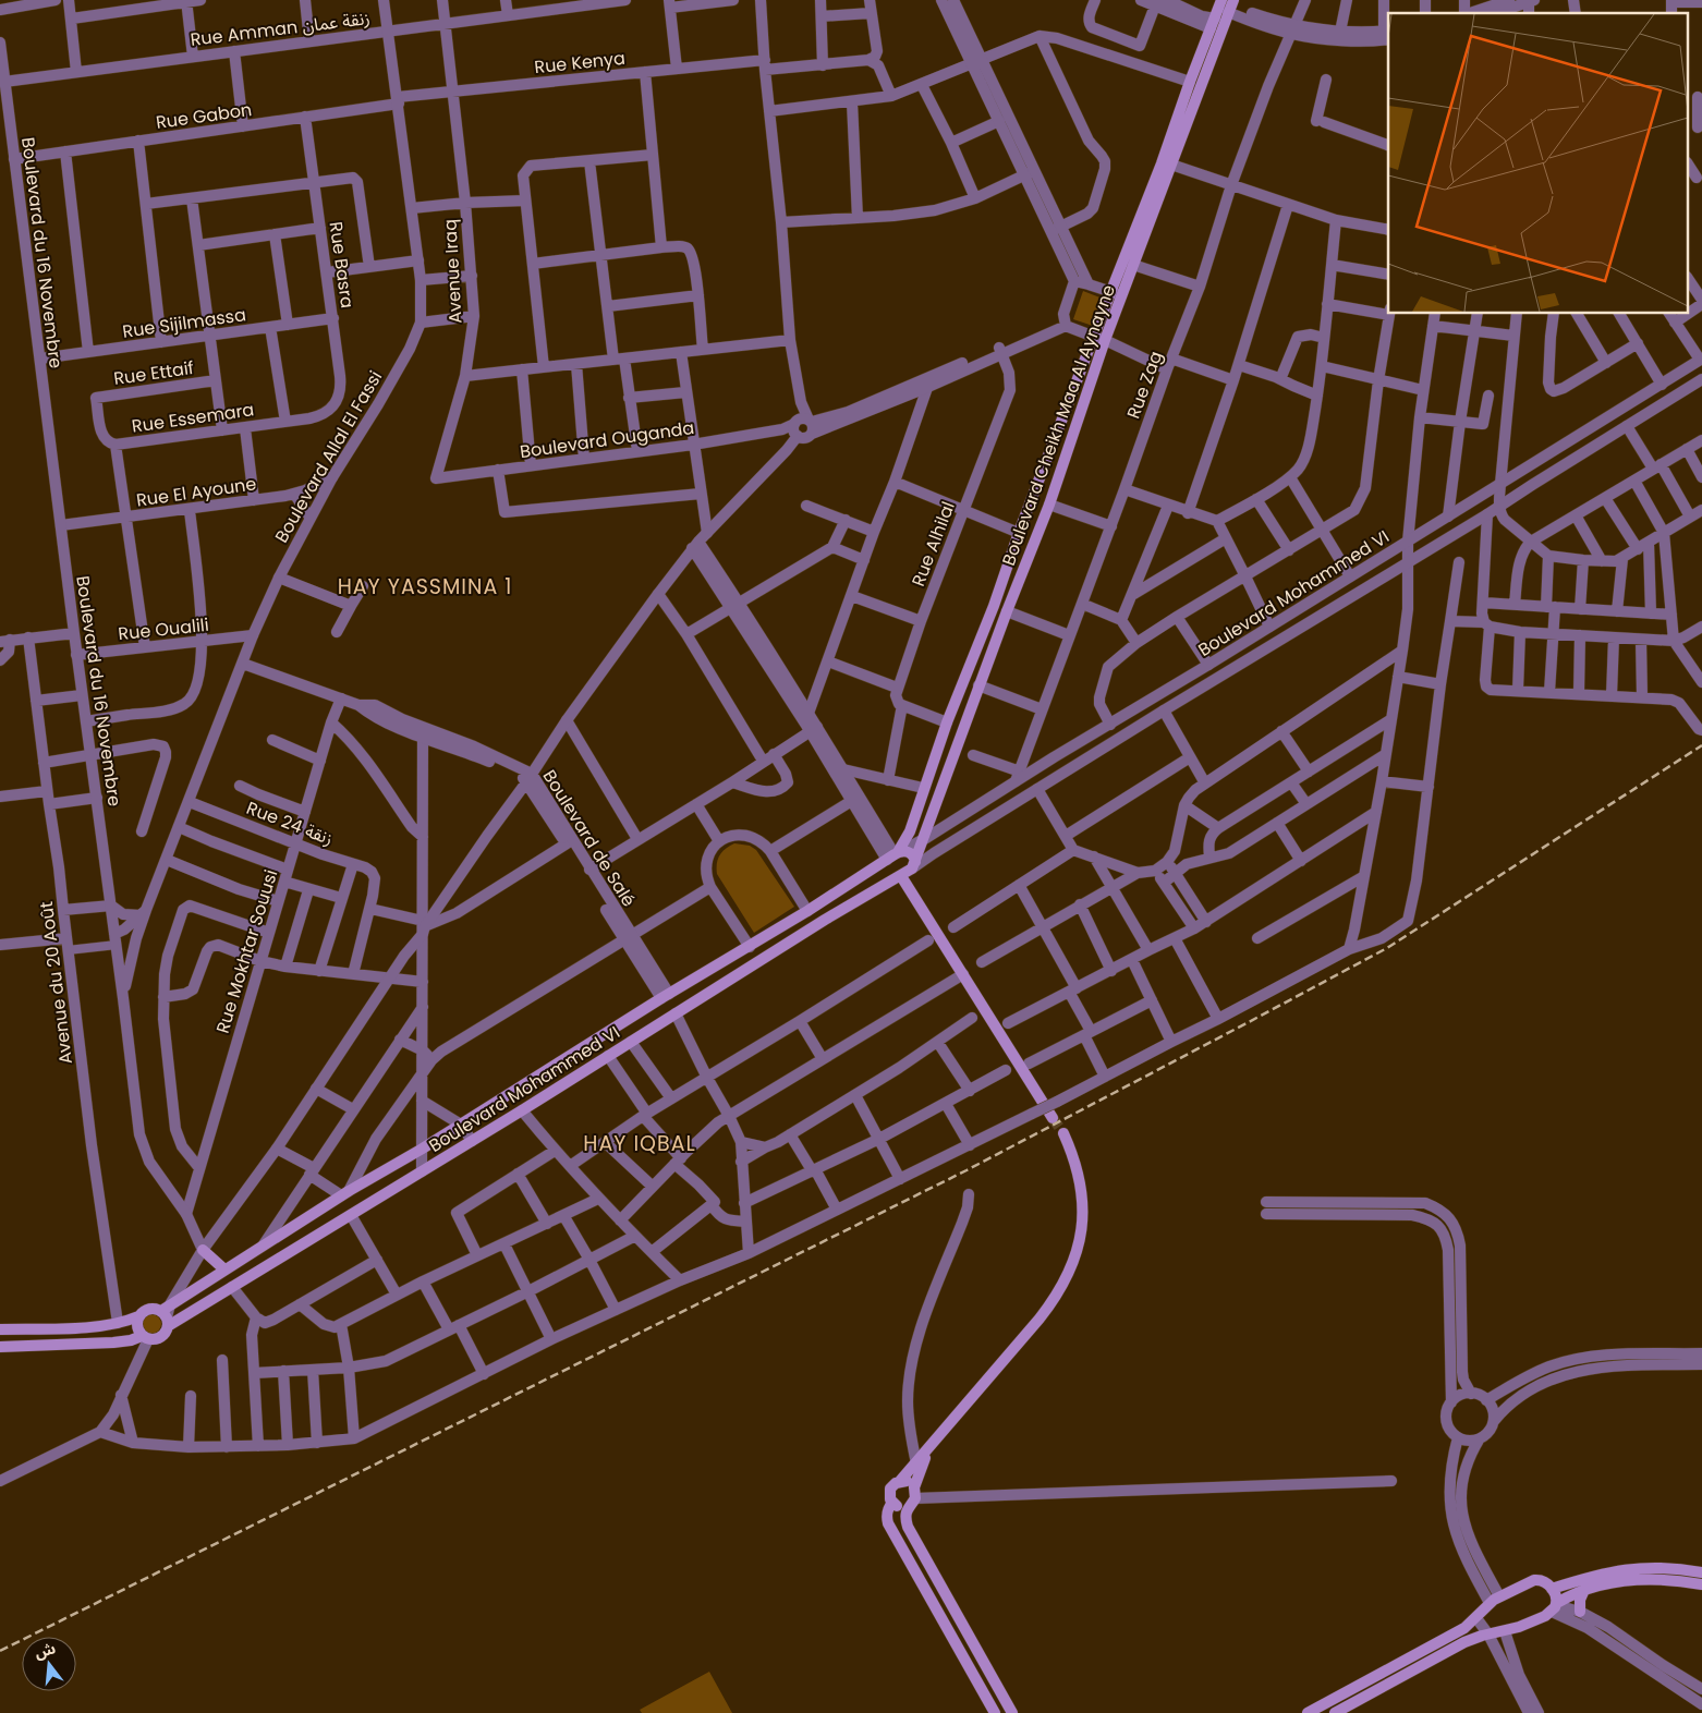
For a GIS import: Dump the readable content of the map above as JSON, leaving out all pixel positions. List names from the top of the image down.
{
  "streets": {
    "main road": ["Boulevard Cheikh Maa Al Aynayne", "Boulevard Mohammed VI"],
    "street": [
      "Rue Amman زنقة عمان",
      "Rue Kenya",
      "Rue Gabon",
      "Boulevard du 16 Novembre",
      "Rue Basra",
      "Avenue Iraq",
      "Rue Sijilmassa",
      "Rue Ettaif",
      "Rue Zag",
      "Rue Essemara",
      "Boulevard Ouganda",
      "Boulevard Allal El Fassi",
      "Rue El Ayoune",
      "Rue Alhilal",
      "Rue Oualili",
      "Rue 24 زنقة",
      "Boulevard de Salé",
      "Rue Mokhtar Souusi",
      "Avenue du 20 Août"
    ]
  },
  "crossings": [
    ["Rue Amman زنقة عمان", "Boulevard du 16 Novembre"],
    ["Rue Amman زنقة عمان", "Avenue Iraq"],
    ["Rue Amman زنقة عمان", "Boulevard Allal El Fassi"],
    ["Rue Kenya", "Rue Gabon"],
    ["Rue Kenya", "Avenue Iraq"],
    ["Rue Kenya", "Boulevard Allal El Fassi"],
    ["Rue Gabon", "Boulevard du 16 Novembre"],
    ["Rue Gabon", "Rue Basra"],
    ["Rue Gabon", "Boulevard Allal El Fassi"],
    ["Boulevard du 16 Novembre", "Rue Sijilmassa"],
    ["Boulevard du 16 Novembre", "Boulevard Allal El Fassi"],
    ["Boulevard du 16 Novembre", "Rue El Ayoune"],
    ["Boulevard du 16 Novembre", "Rue Oualili"],
    ["Boulevard du 16 Novembre", "Rue Mokhtar Souusi"],
    ["Rue Basra", "Rue Sijilmassa"],
    ["Rue Basra", "Rue Essemara"],
    ["Avenue Iraq", "Boulevard Ouganda"],
    ["Rue Ettaif", "Rue Essemara"],
    ["Rue Zag", "Boulevard Mohammed VI"],
    ["Boulevard Cheikh Maa Al Aynayne", "Boulevard Mohammed VI"],
    ["Boulevard Ouganda", "Rue Alhilal"],
    ["Boulevard Allal El Fassi", "Rue El Ayoune"],
    ["Boulevard Allal El Fassi", "Rue Oualili"],
    ["Boulevard Allal El Fassi", "Rue 24 زنقة"],
    ["Boulevard Allal El Fassi", "Boulevard de Salé"],
    ["Boulevard Mohammed VI", "Boulevard de Salé"],
    ["Rue 24 زنقة", "Rue Mokhtar Souusi"],
    ["Boulevard de Salé", "Rue Mokhtar Souusi"]
  ],
  "districts": ["HAY YASSMINA 1", "HAY IQBAL"],
  "north": "top"
}
